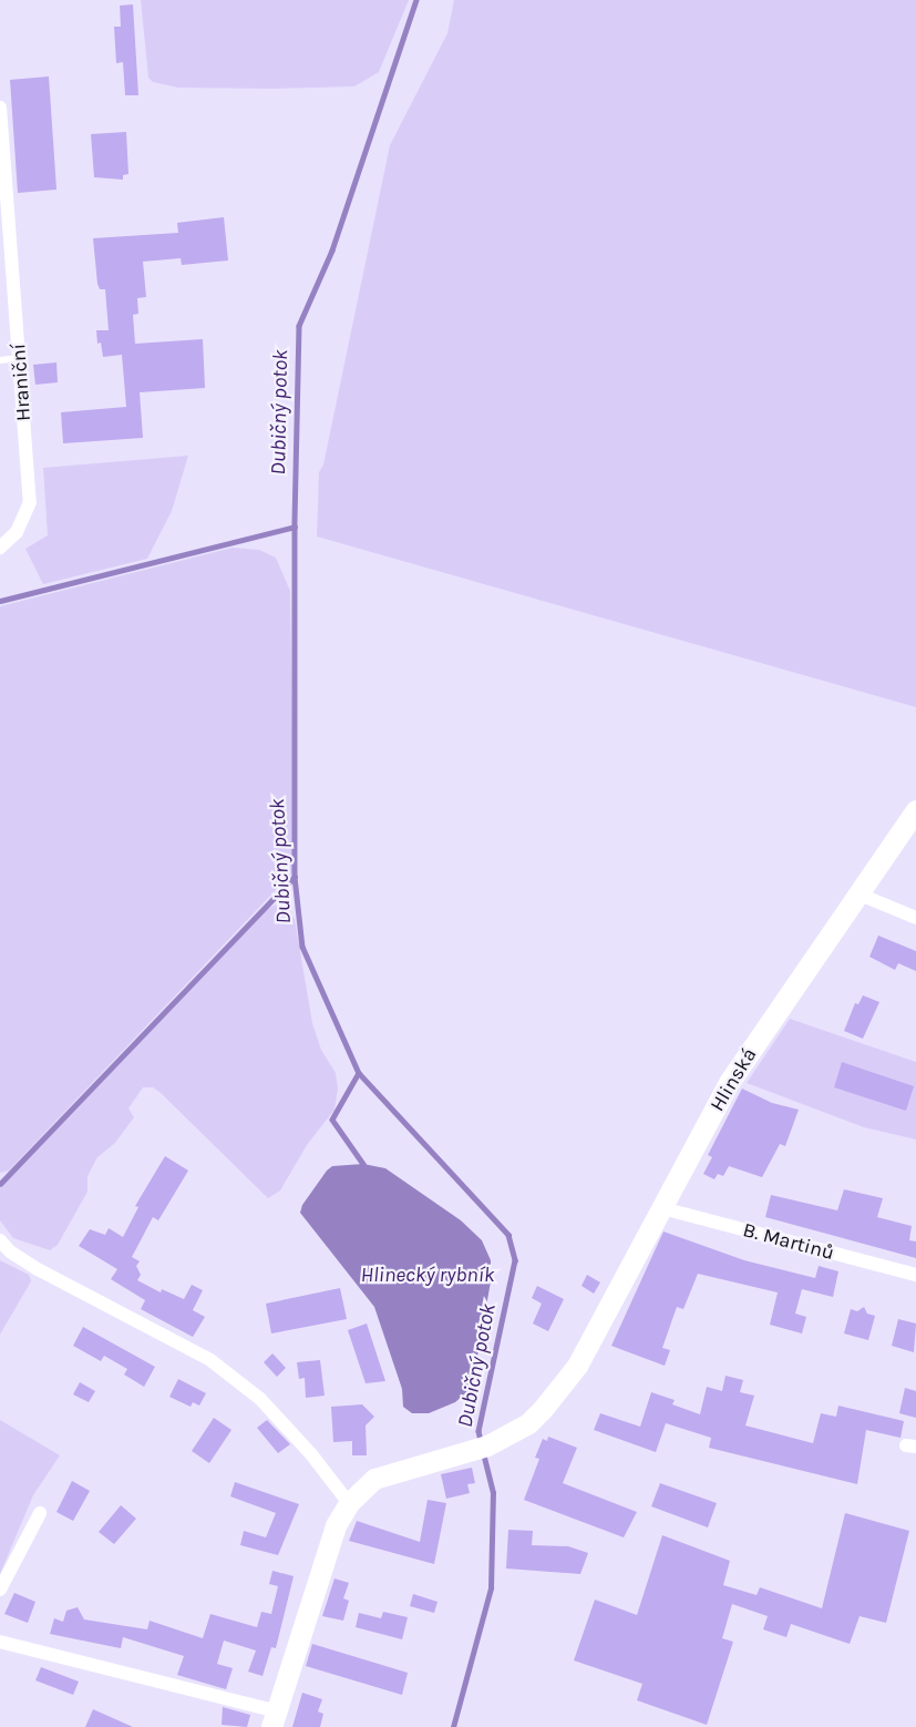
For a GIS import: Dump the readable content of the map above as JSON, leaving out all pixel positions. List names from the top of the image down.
{
  "streets": {
    "street": ["Hraniční", "Hlinská", "B. Martinů"]
  },
  "crossings": [
    ["Hlinská", "B. Martinů"]
  ],
  "water": ["Dubičný potok", "Hlinecký rybník"]
}
